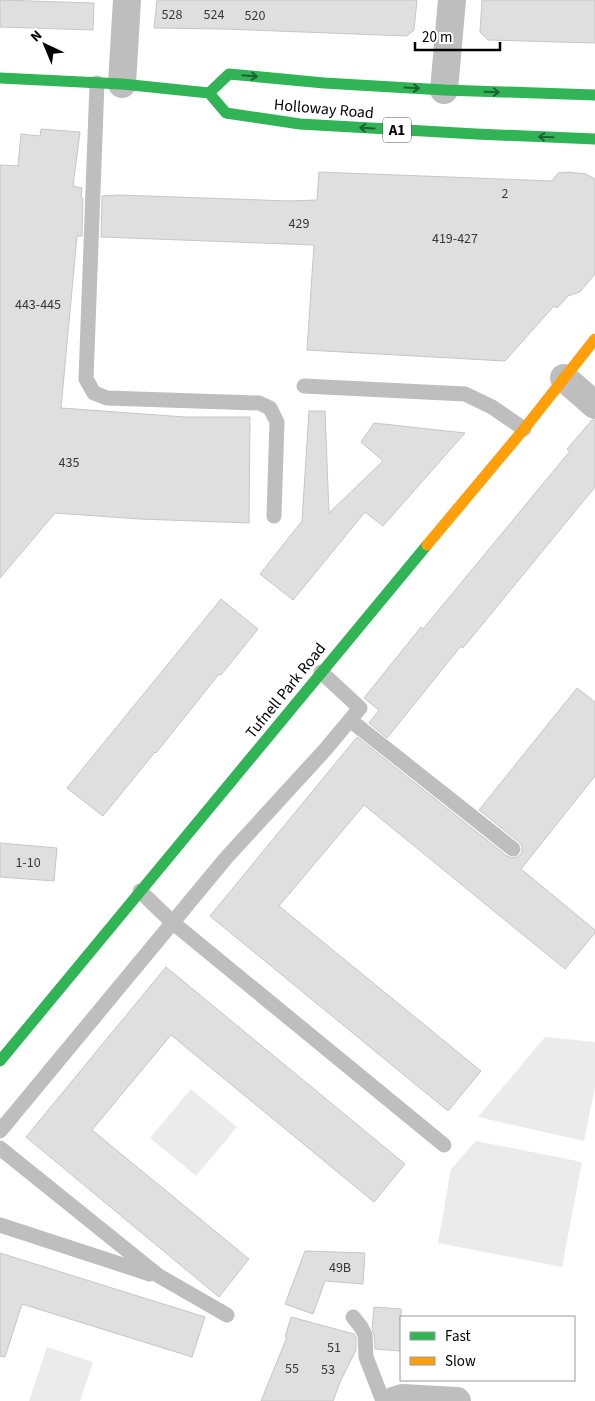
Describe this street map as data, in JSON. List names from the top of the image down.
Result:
{
  "streets": {
    "main road": ["Holloway Road", "A1", "Tufnell Park Road"]
  },
  "house_numbers": [
    "528",
    "524",
    "520",
    "2",
    "429",
    "419-427",
    "443-445",
    "435",
    "1-10",
    "49B",
    "51",
    "55",
    "53"
  ],
  "legend": ["Fast", "Slow"],
  "scale_bar": "20 m",
  "north": "top left"
}
